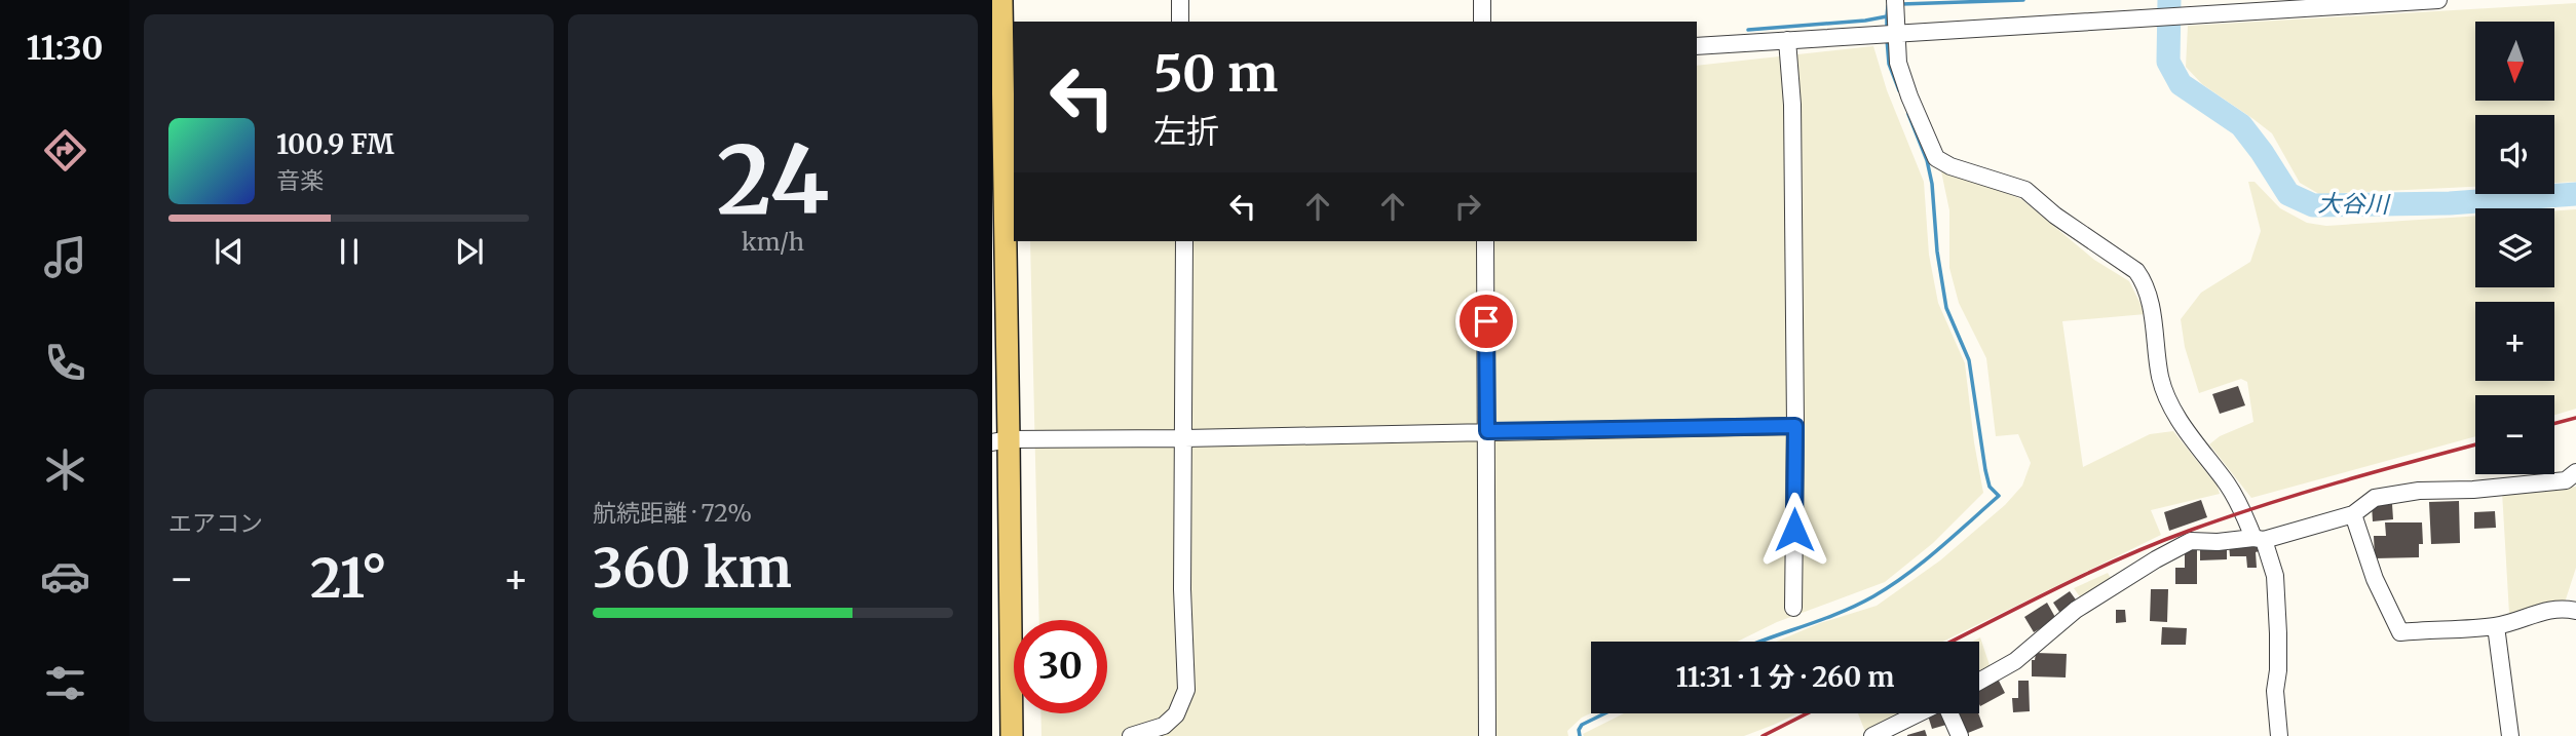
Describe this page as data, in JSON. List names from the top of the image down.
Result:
{
  "water": ["大谷川"],
  "north": "bottom",
  "page": {
    "tabs": "11:30",
    "tile": [
      ["24", "km/h"],
      "エアコン",
      ["航続距離 · 72%", "360 km"]
    ],
    "map_buttons": ["+", "−"],
    "turn": ["50 m", "左折"],
    "song": ["100.9 FM", "音楽"],
    "heat": ["−", "21°", "+"],
    "limit": "30",
    "trip": "11:31 · 1 分 · 260 m"
  }
}
